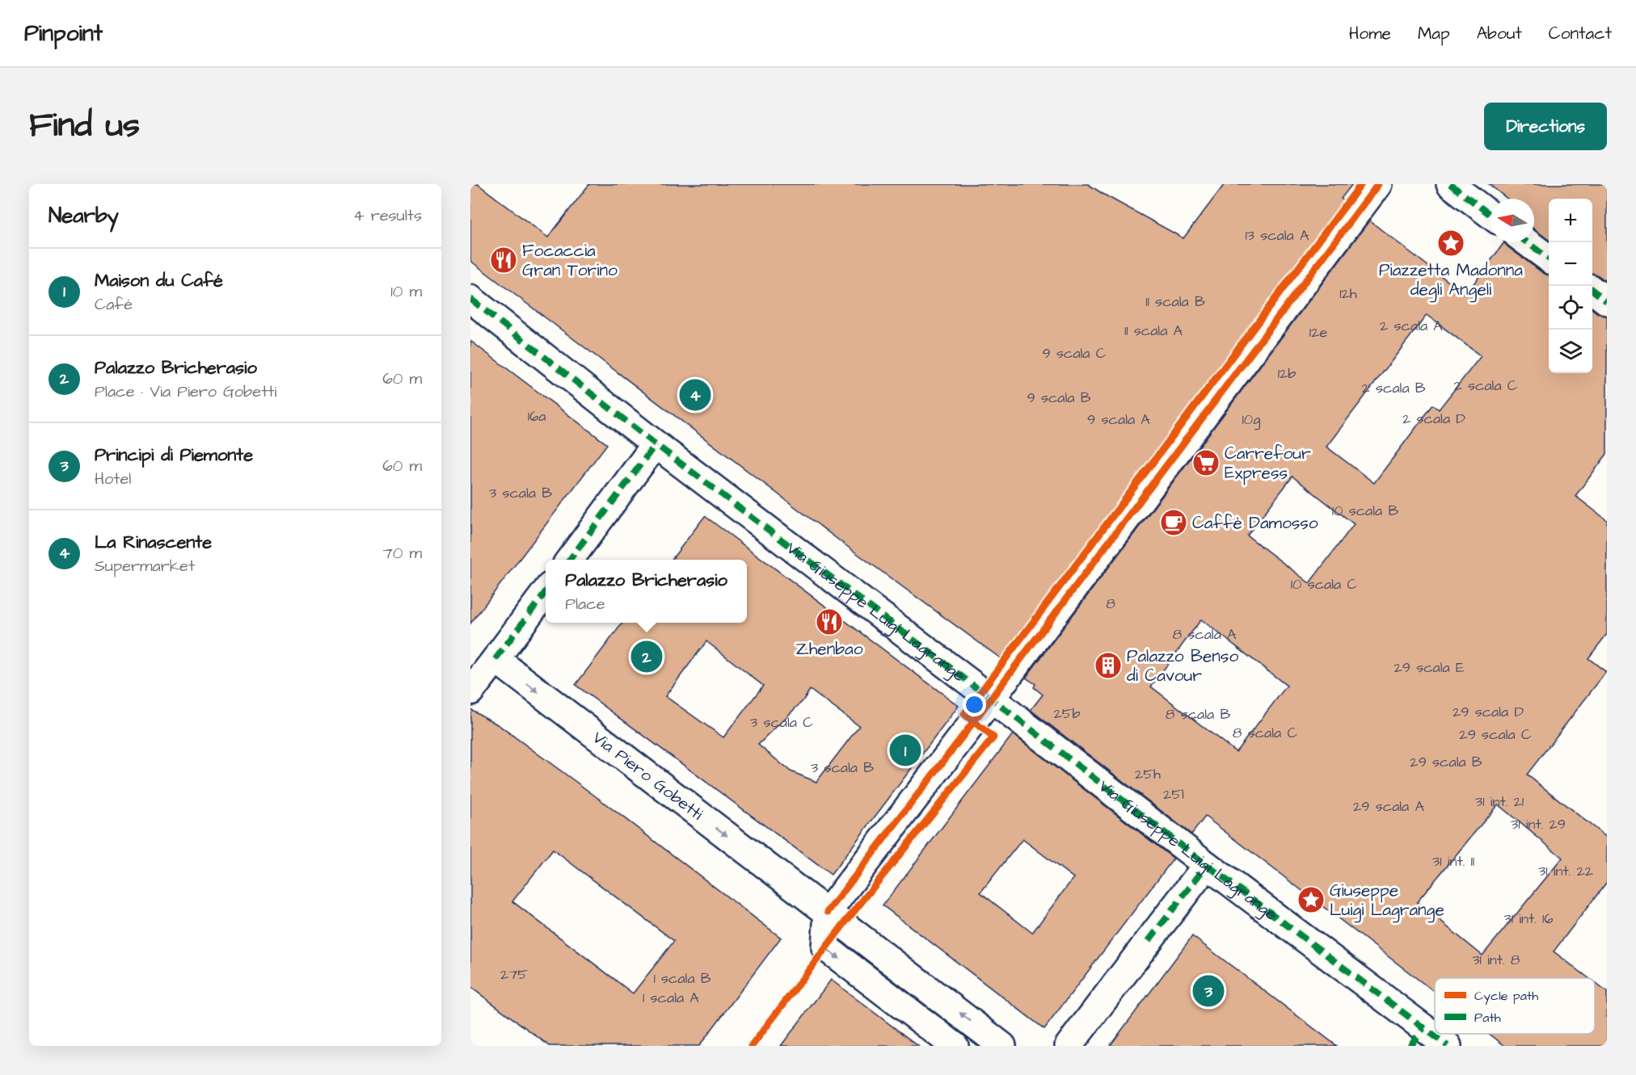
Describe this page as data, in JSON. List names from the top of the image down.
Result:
{
  "streets": {
    "street": ["Via Giuseppe Luigi Lagrange", "Via Piero Gobetti"]
  },
  "places": {
    "place": ["Piazzetta Madonna degli Angeli", "Giuseppe Luigi Lagrange"],
    "restaurant": ["Focaccia Gran Torino", "Zhenbao"],
    "supermarket": ["Carrefour Express"],
    "cafe": ["Caffè Damosso"],
    "building": ["Palazzo Benso di Cavour"]
  },
  "house_numbers": [
    "13 scala A",
    "12h",
    "11 scala B",
    "2 scala A",
    "11 scala A",
    "12e",
    "9 scala C",
    "12b",
    "2 scala C",
    "2 scala B",
    "9 scala B",
    "16a",
    "2 scala D",
    "9 scala A",
    "10g",
    "3 scala B",
    "10 scala B",
    "10 scala C",
    "8",
    "8 scala A",
    "29 scala E",
    "29 scala D",
    "25b",
    "8 scala B",
    "3 scala C",
    "8 scala C",
    "29 scala C",
    "29 scala B",
    "3 scala B",
    "25h",
    "25l",
    "31 int. 21",
    "29 scala A",
    "31 int. 29",
    "31 int. 11",
    "31 int. 22",
    "31 int. 16",
    "31 int. 8",
    "275",
    "1 scala B",
    "1 scala A"
  ],
  "legend": ["Cycle path", "Path"],
  "north": "left",
  "page": {
    "header": "Pinpoint",
    "nav": [
      "Home",
      "Map",
      "About",
      "Contact"
    ],
    "title": "Find us",
    "buttons": "Directions",
    "heading": ["Nearby", "4 results"],
    "map_buttons": ["+", "−"],
    "list": [
      {
        "mark": "1",
        "name": "Maison du Café",
        "note": "Café",
        "value": "10 m"
      },
      {
        "mark": "2",
        "name": "Palazzo Bricherasio",
        "note": "Place · Via Piero Gobetti",
        "value": "60 m"
      },
      {
        "mark": "3",
        "name": "Principi di Piemonte",
        "note": "Hotel",
        "value": "60 m"
      },
      {
        "mark": "4",
        "name": "La Rinascente",
        "note": "Supermarket",
        "value": "70 m"
      }
    ],
    "pins": [
      "4",
      "2",
      "1",
      "3"
    ],
    "popup": ["Palazzo Bricherasio", "Place"]
  }
}
